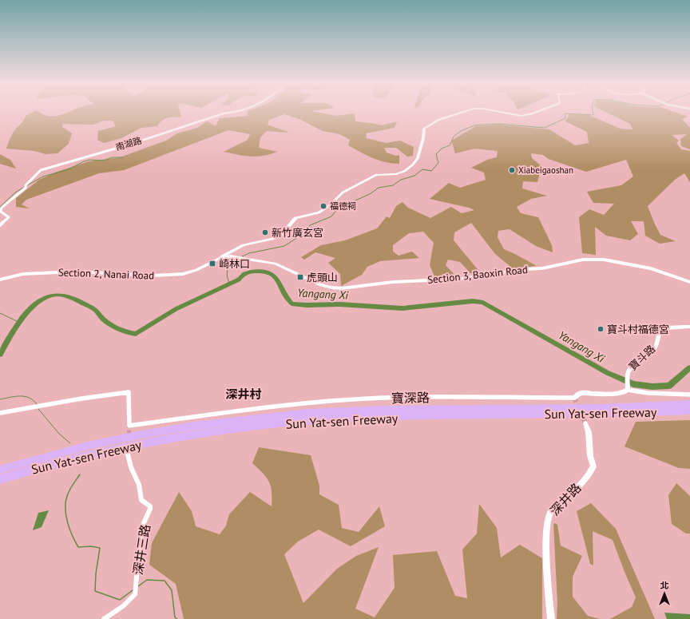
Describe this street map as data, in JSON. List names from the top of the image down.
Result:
{
  "streets": {
    "highway": ["Sun Yat-sen Freeway"],
    "street": [
      "南湖路",
      "Section 2, Nanai Road",
      "Section 3, Baoxin Road",
      "寶斗路",
      "寶深路",
      "深井路",
      "深井三路"
    ]
  },
  "crossings": [
    ["Section 2, Nanai Road", "Section 3, Baoxin Road"],
    ["寶斗路", "寶深路"]
  ],
  "districts": ["深井村"],
  "water": ["Yangang Xi"],
  "places": {
    "other": [
      "Xiabeigaoshan",
      "福德祠",
      "新竹廣玄宮",
      "寶斗村福德宮"
    ],
    "transit": ["崎林口", "虎頭山"]
  },
  "north": "top"
}
